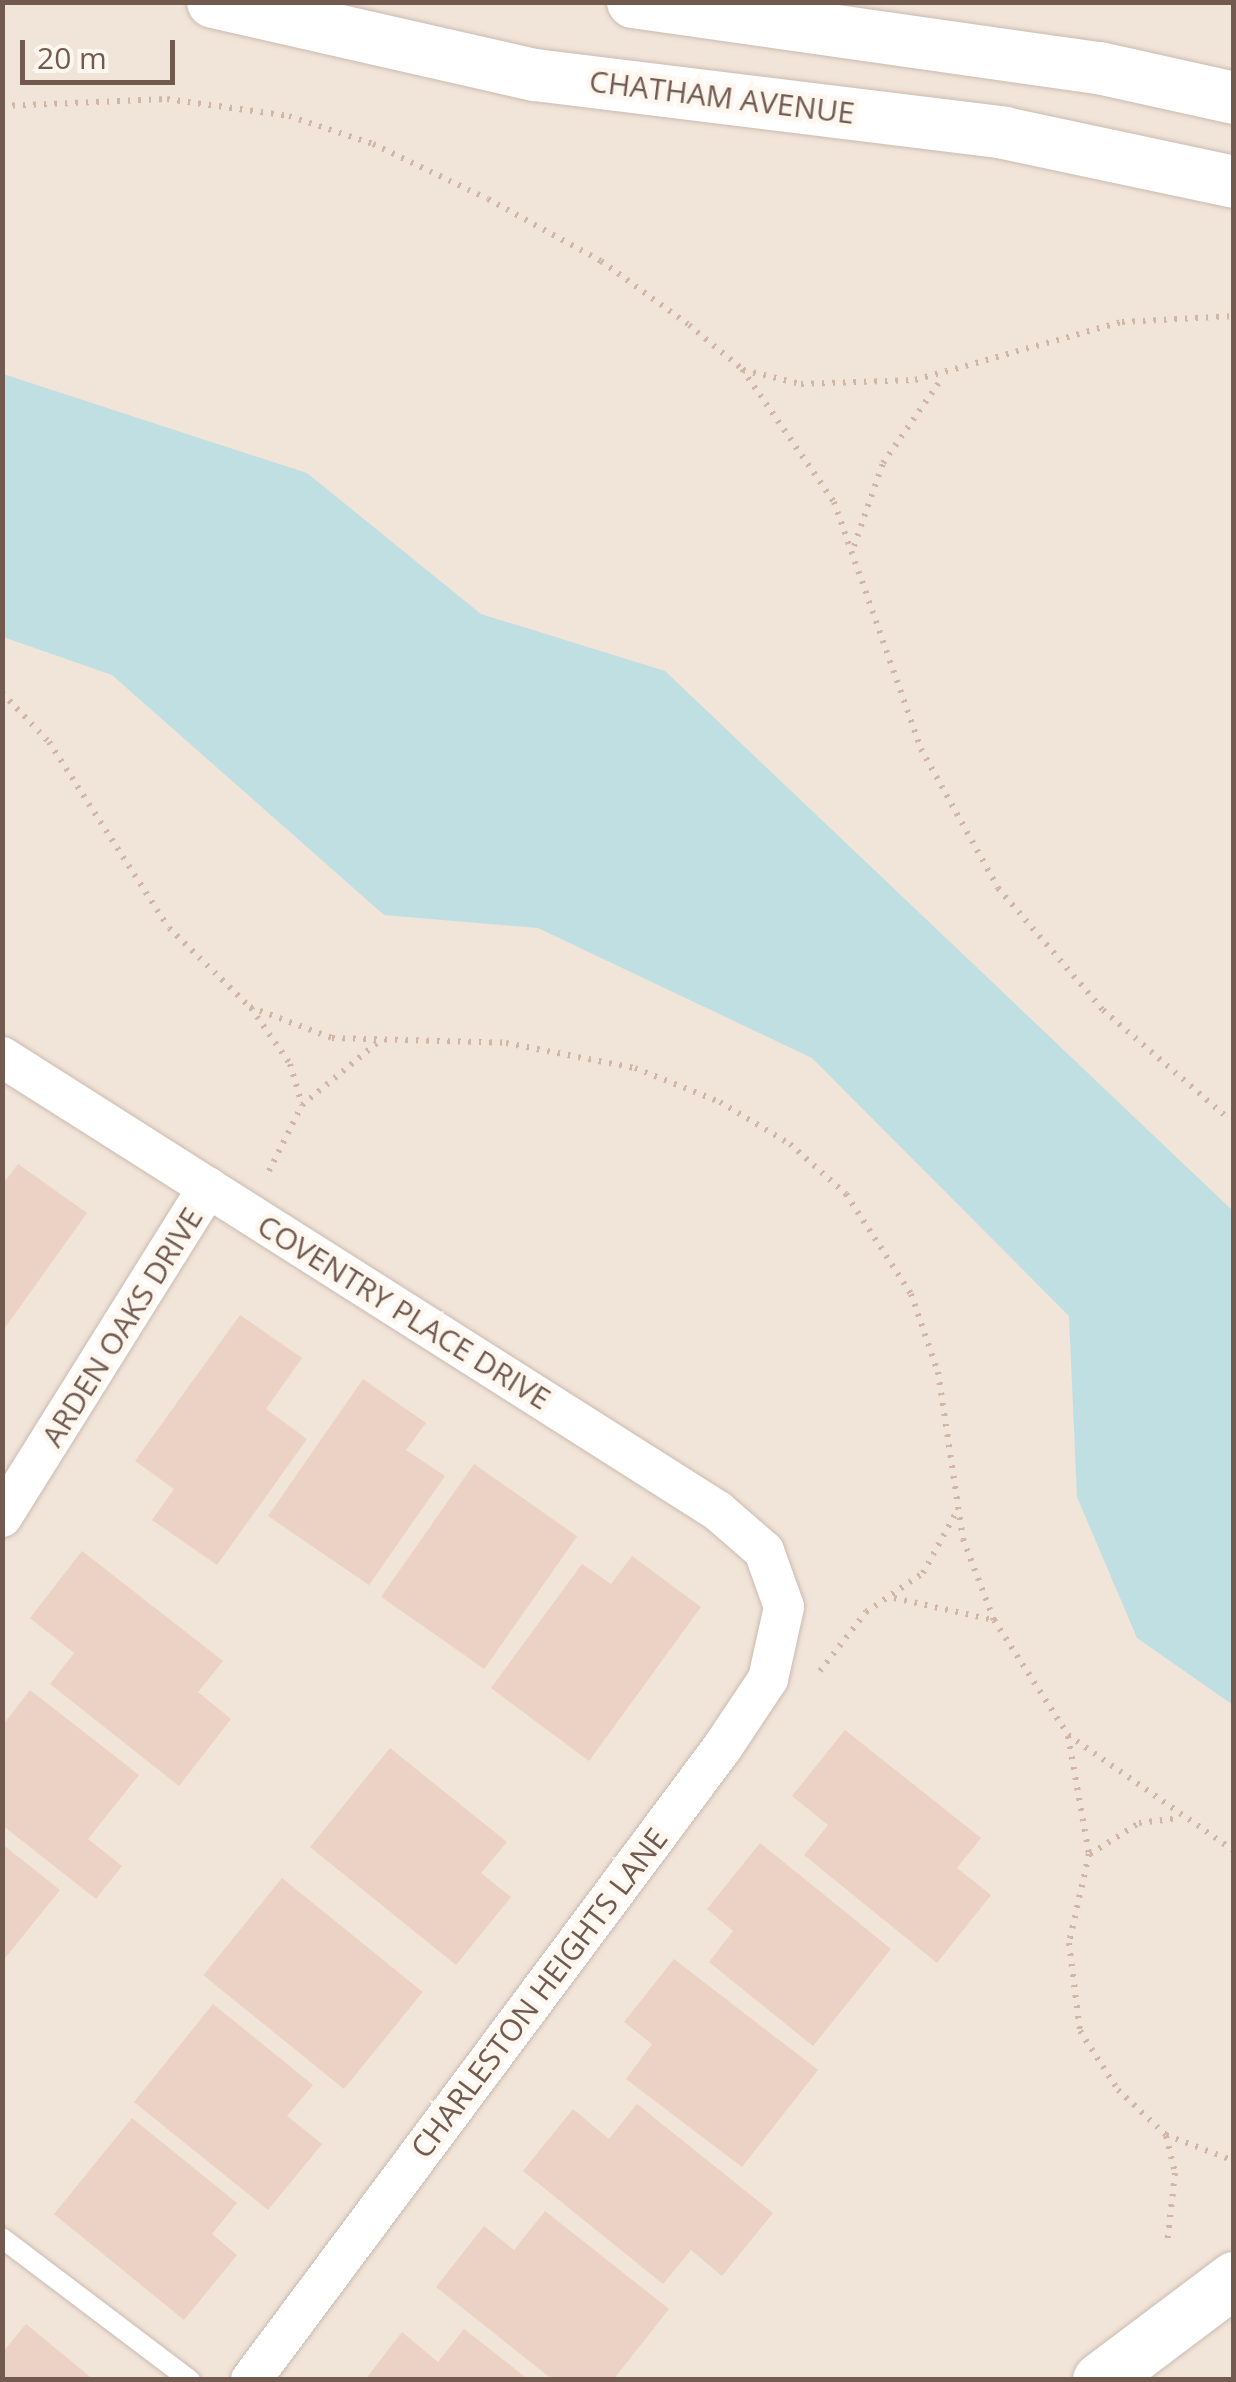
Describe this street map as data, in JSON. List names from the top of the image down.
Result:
{
  "streets": {
    "street": [
      "CHATHAM AVENUE",
      "COVENTRY PLACE DRIVE",
      "ARDEN OAKS DRIVE",
      "CHARLESTON HEIGHTS LANE"
    ]
  },
  "crossings": [
    ["COVENTRY PLACE DRIVE", "ARDEN OAKS DRIVE"],
    ["COVENTRY PLACE DRIVE", "CHARLESTON HEIGHTS LANE"]
  ],
  "scale_bar": "20 m"
}
